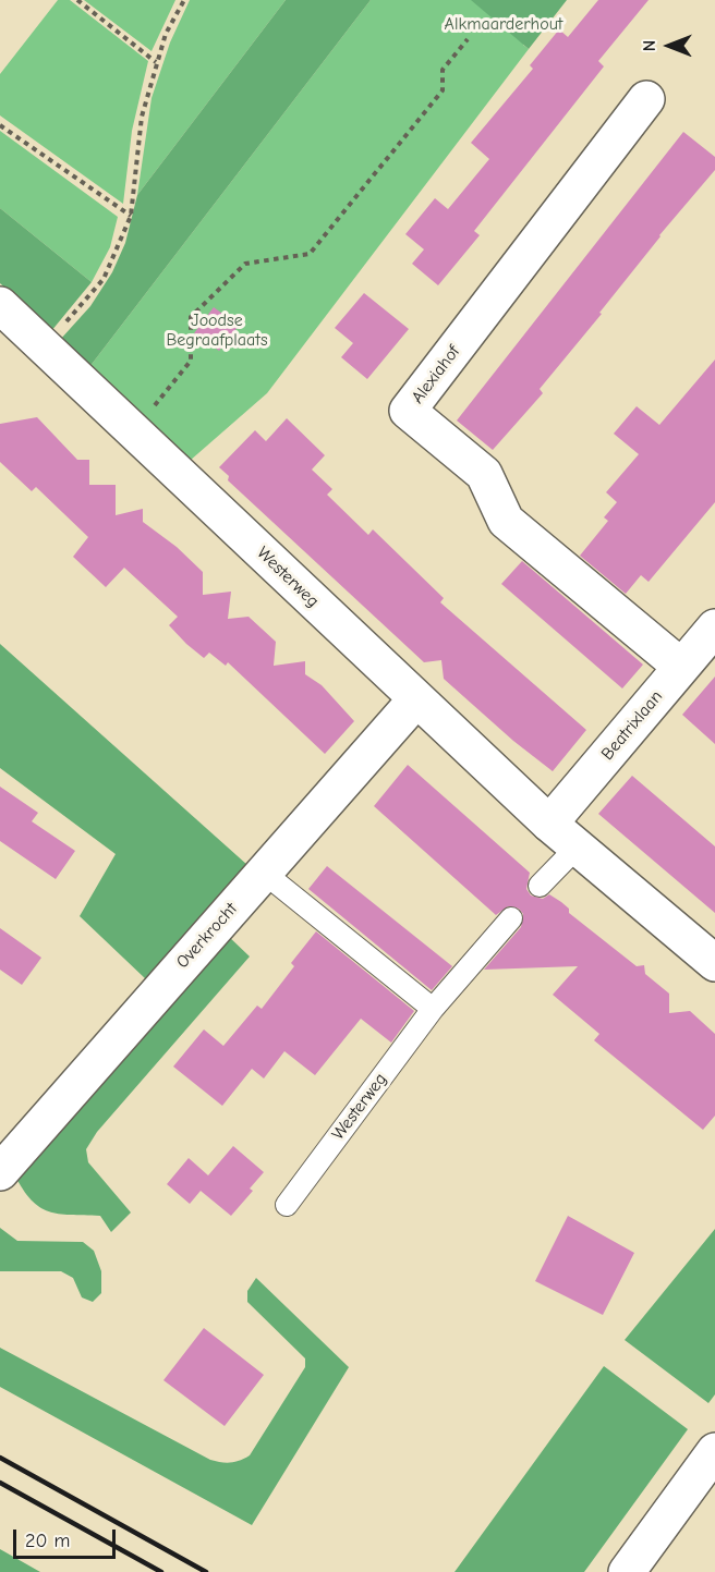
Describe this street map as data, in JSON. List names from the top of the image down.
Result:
{
  "streets": {
    "street": [
      "Alexiahof",
      "Westerweg",
      "Beatrixlaan",
      "Overkrocht"
    ]
  },
  "crossings": [
    ["Alexiahof", "Beatrixlaan"],
    ["Westerweg", "Beatrixlaan"],
    ["Westerweg", "Overkrocht"]
  ],
  "parks": ["Alkmaarderhout", "Joodse Begraafplaats"],
  "scale_bar": "20 m",
  "north": "left"
}
